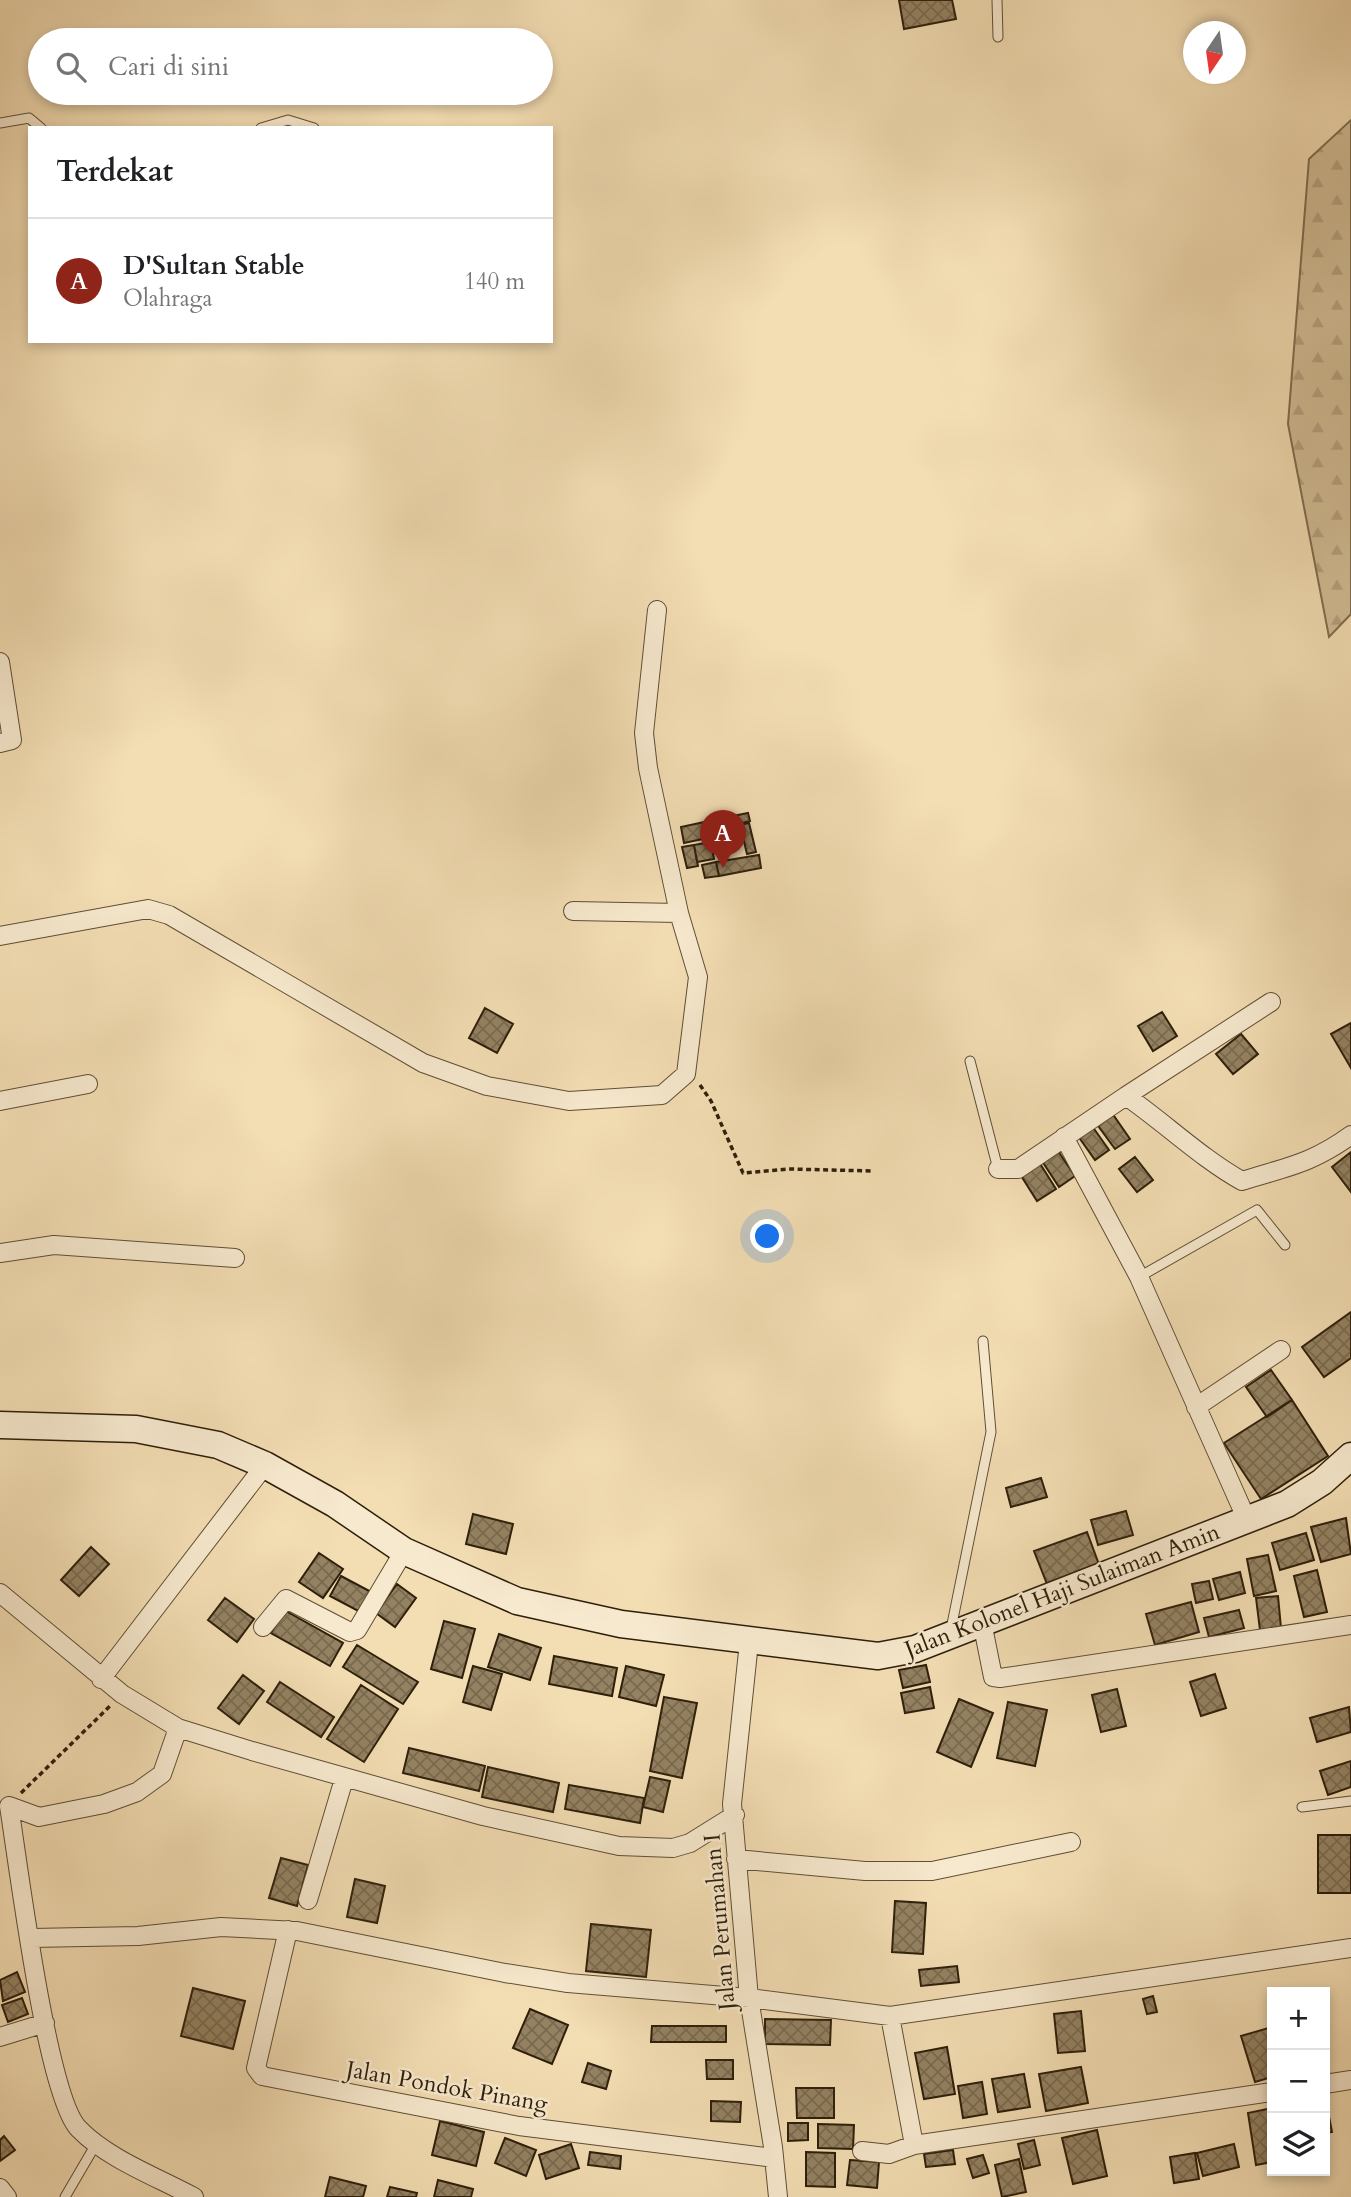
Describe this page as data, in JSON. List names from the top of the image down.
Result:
{
  "streets": {
    "street": ["Jalan Kolonel Haji Sulaiman Amin", "Jalan Perumahan I", "Jalan Pondok Pinang"]
  },
  "crossings": [
    ["Jalan Kolonel Haji Sulaiman Amin", "Jalan Perumahan I"],
    ["Jalan Perumahan I", "Jalan Pondok Pinang"]
  ],
  "north": "bottom",
  "page": {
    "search": "Cari di sini",
    "heading": "Terdekat",
    "list": [
      {
        "mark": "A",
        "name": "D'Sultan Stable",
        "note": "Olahraga",
        "value": "140 m"
      }
    ],
    "pins": "A",
    "map_buttons": ["+", "−"]
  }
}
